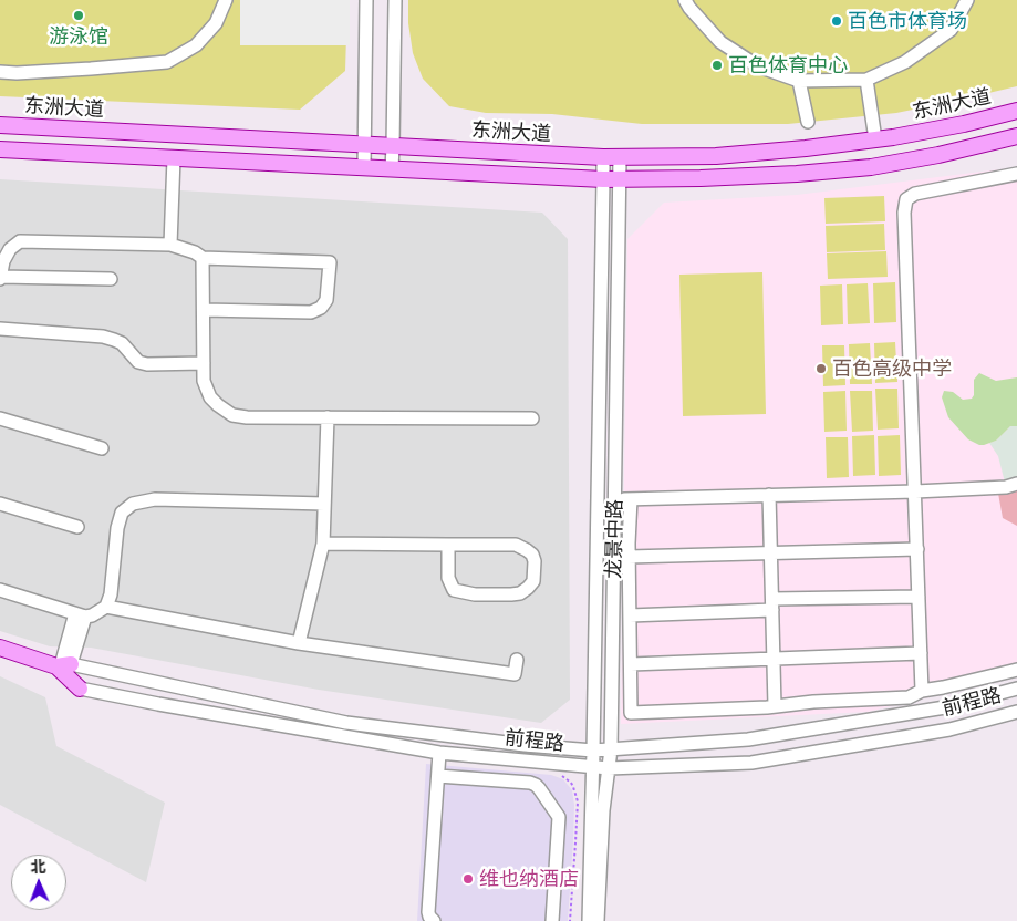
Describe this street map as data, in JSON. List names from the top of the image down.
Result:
{
  "streets": {
    "main road": ["东洲大道", "前程路"],
    "street": ["龙景中路"]
  },
  "crossings": [
    ["东洲大道", "龙景中路"],
    ["龙景中路", "前程路"]
  ],
  "places": [
    "游泳馆",
    "百色市体育场",
    "百色体育中心",
    "百色高级中学",
    "维也纳酒店"
  ],
  "north": "top"
}
